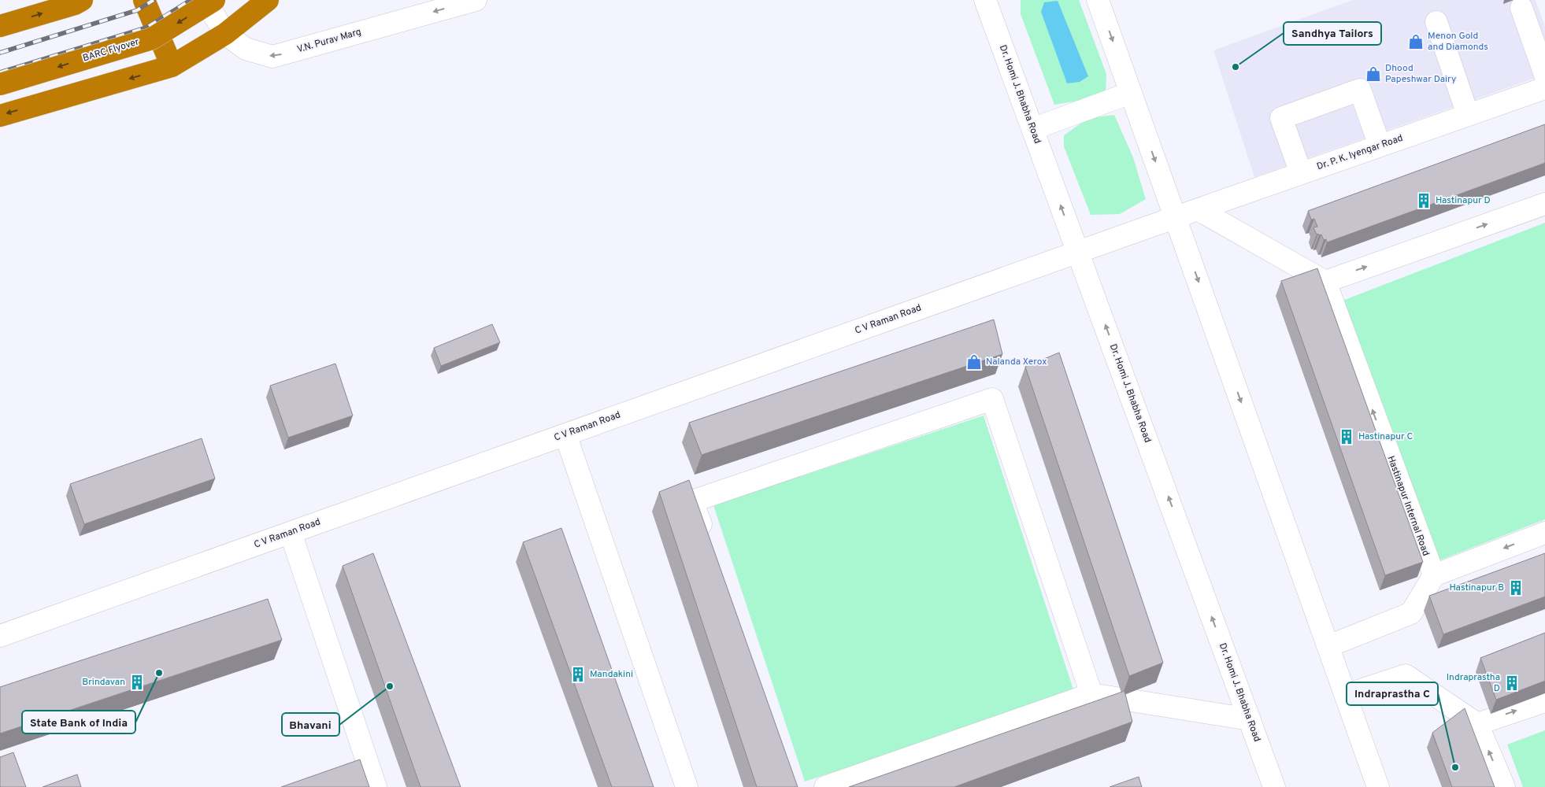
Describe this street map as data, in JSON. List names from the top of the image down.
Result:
{
  "streets": {
    "highway": ["BARC Flyover"],
    "street": [
      "V.N. Purav Marg",
      "Dr. Homi J. Bhabha Road",
      "Dr. P. K. Iyengar Road",
      "C V Raman Road",
      "Hastinapur Internal Road"
    ]
  },
  "crossings": [
    ["Dr. Homi J. Bhabha Road", "C V Raman Road"],
    ["Dr. P. K. Iyengar Road", "C V Raman Road"]
  ],
  "one_way": ["V.N. Purav Marg"],
  "places": {
    "shop": ["Menon Gold and Diamonds", "Dhood Papeshwar Dairy", "Nalanda Xerox"],
    "other": [
      "Sandhya Tailors",
      "State Bank of India",
      "Bhavani",
      "Indraprastha C"
    ],
    "building": [
      "Hastinapur D",
      "Hastinapur C",
      "Hastinapur B",
      "Mandakini",
      "Brindavan",
      "Indraprastha D"
    ]
  }
}
